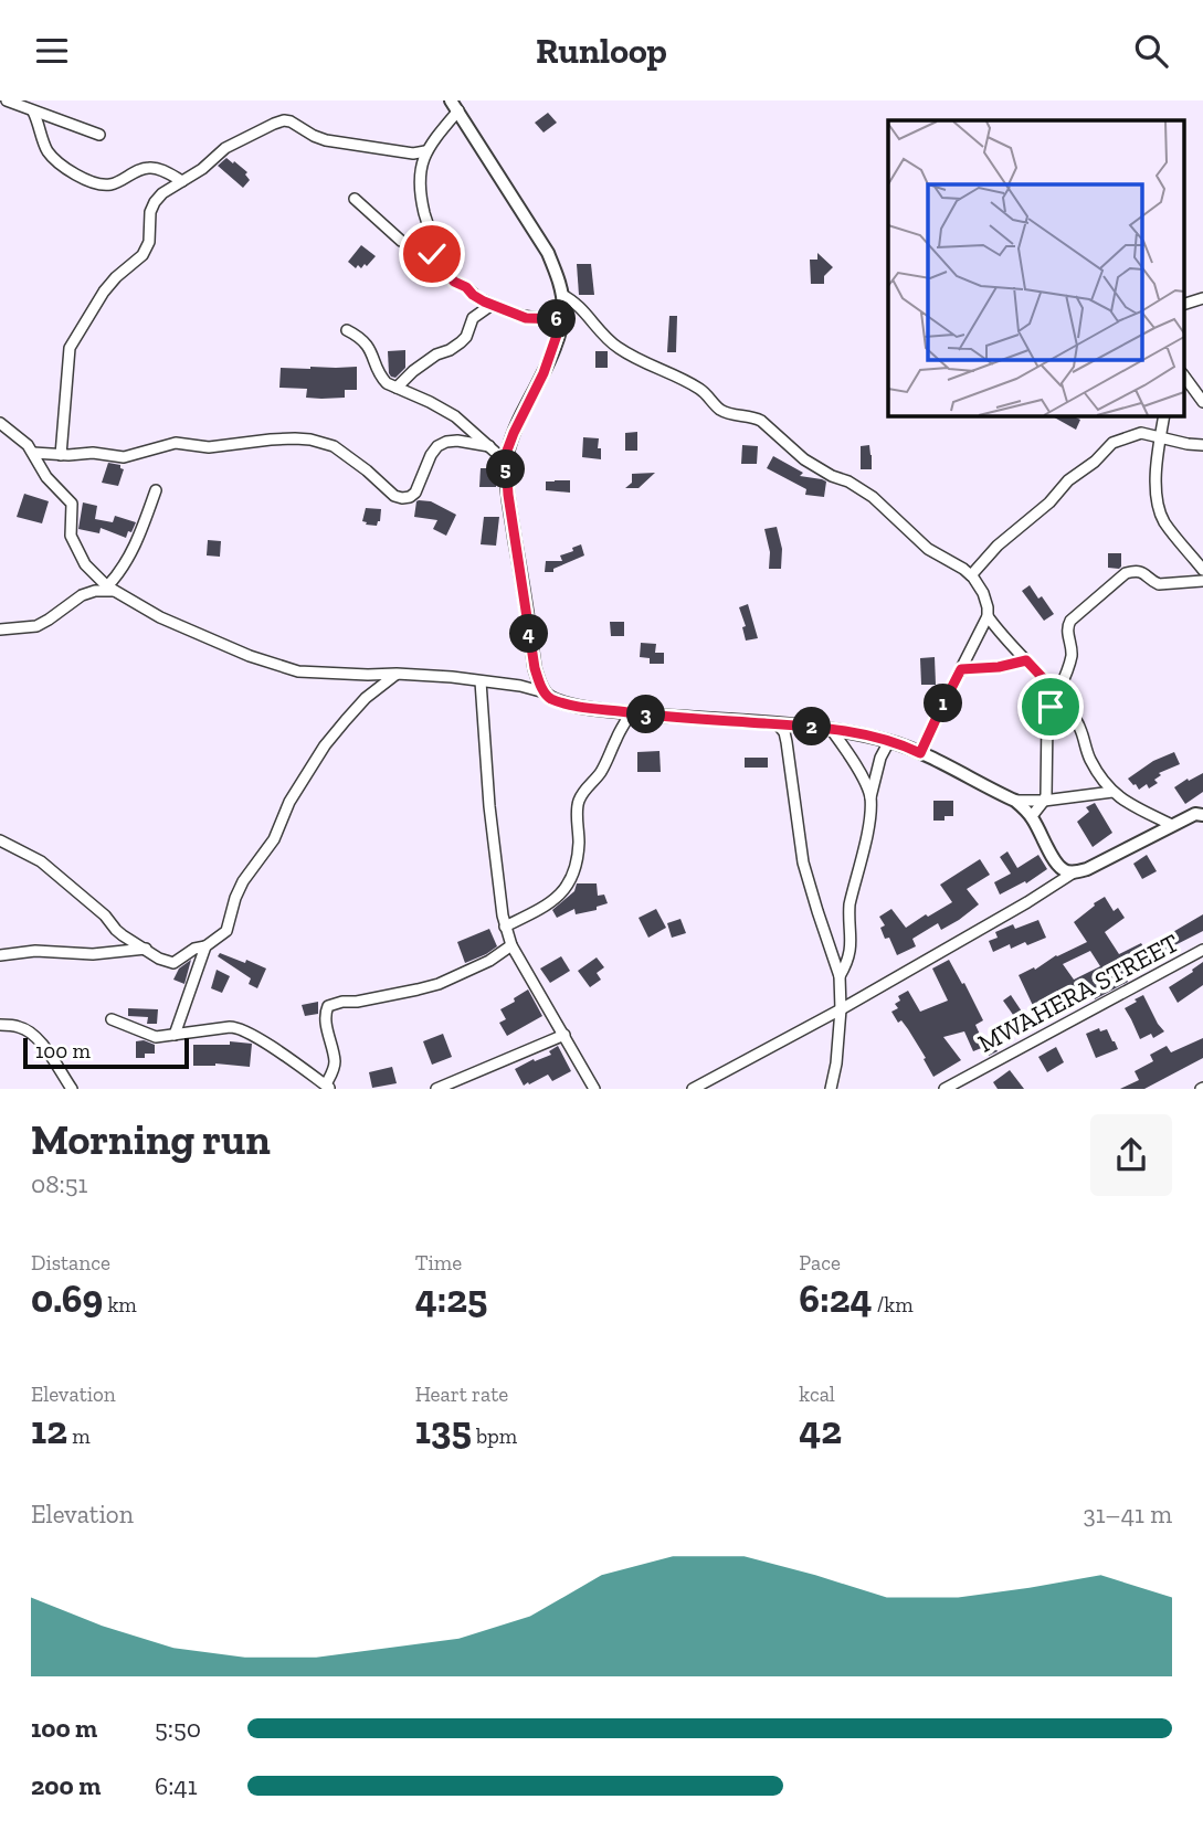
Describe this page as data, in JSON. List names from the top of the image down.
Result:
{
  "streets": {
    "street": ["MWAHERA STREET"]
  },
  "scale_bar": "100 m",
  "page": {
    "header": "Runloop",
    "pins": [
      "6",
      "5",
      "4",
      "1",
      "3",
      "2"
    ],
    "scale": "100 m",
    "heading": ["Morning run", "08:51"],
    "stats": [
      ["Distance", "0.69 km"],
      ["Time", "4:25"],
      ["Pace", "6:24 /km"],
      ["Elevation", "12 m"],
      ["Heart rate", "135 bpm"],
      ["kcal", "42"]
    ],
    "chart": ["Elevation", "31–41 m"],
    "list": [
      {
        "name": "100 m",
        "note": "5:50"
      },
      {
        "name": "200 m",
        "note": "6:41"
      }
    ]
  }
}
